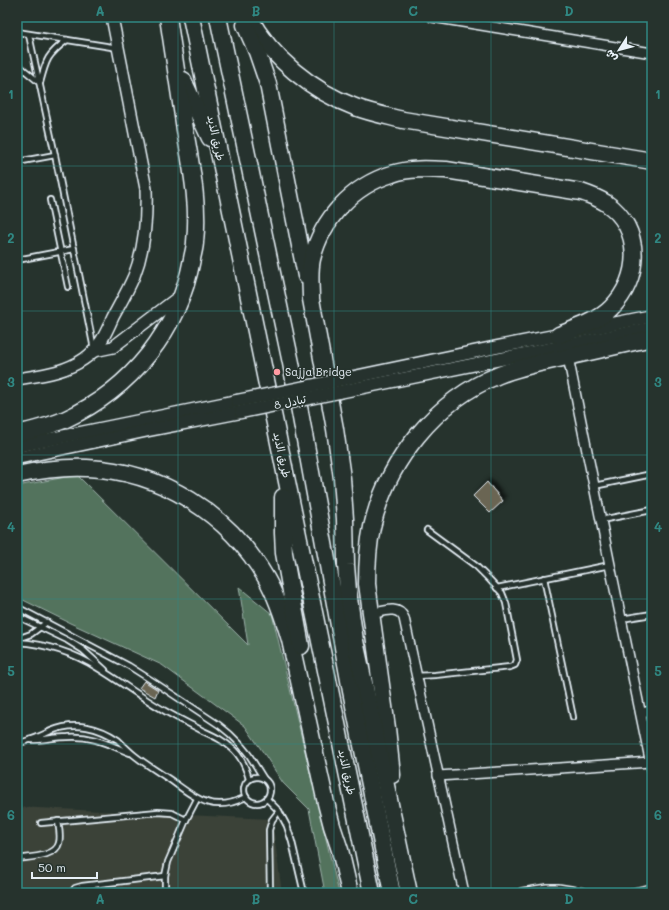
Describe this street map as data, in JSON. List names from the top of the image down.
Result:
{
  "streets": {
    "highway": ["طريق الذيد"],
    "main road": ["تبادل 8"]
  },
  "places": ["Sajja Bridge"],
  "scale_bar": "50 m",
  "north": "bottom left",
  "grid": {
    "columns": [
      "A",
      "B",
      "C",
      "D"
    ],
    "rows": [
      "1",
      "2",
      "3",
      "4",
      "5",
      "6"
    ]
  }
}
